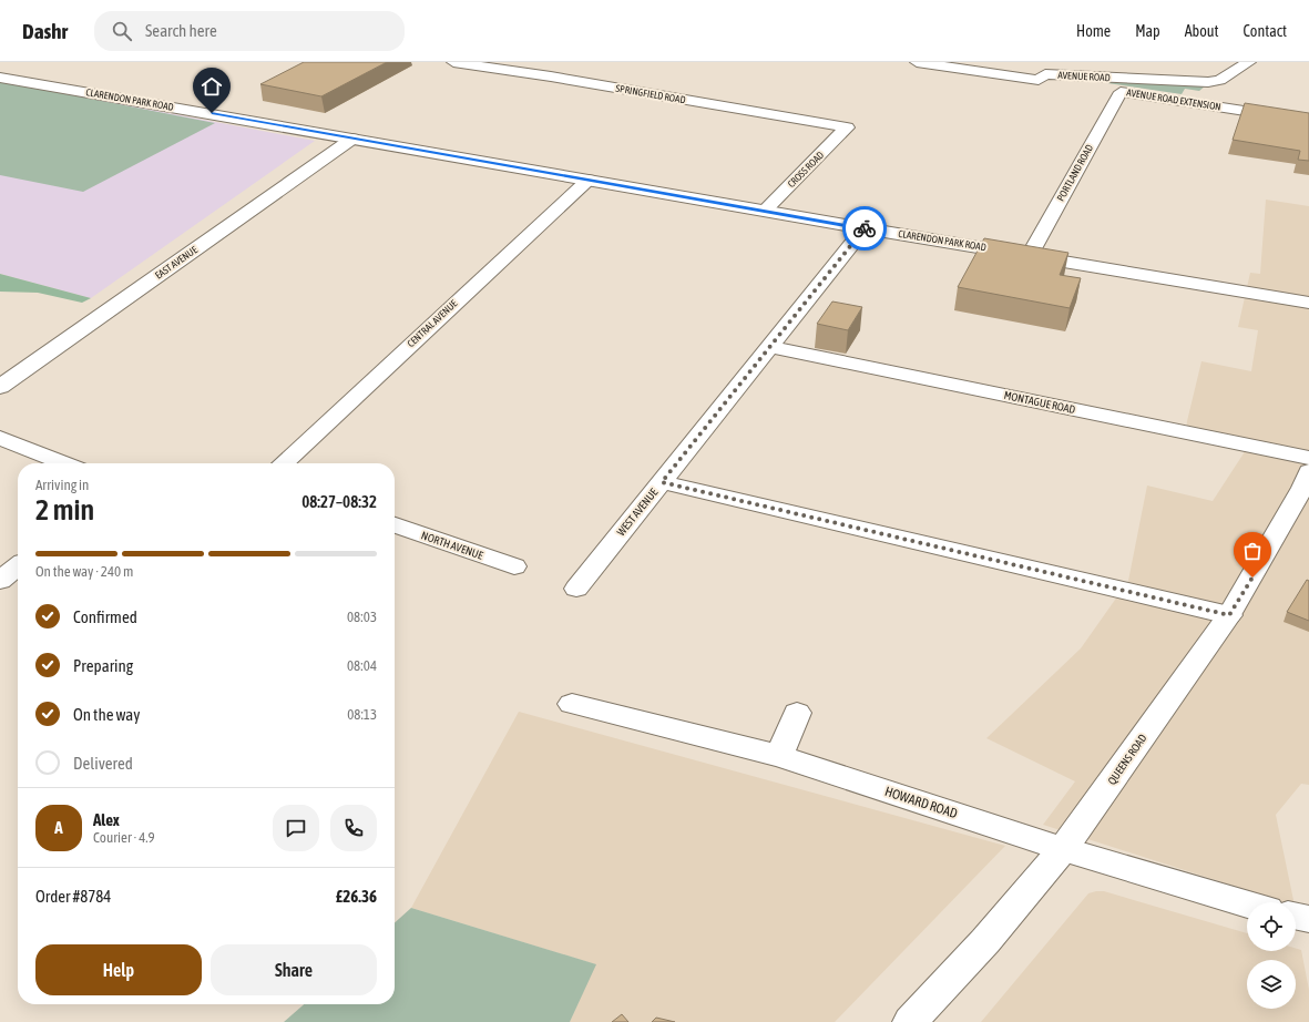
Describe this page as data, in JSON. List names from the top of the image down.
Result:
{
  "streets": {
    "street": [
      "AVENUE ROAD",
      "SPRINGFIELD ROAD",
      "CLARENDON PARK ROAD",
      "AVENUE ROAD EXTENSION",
      "CROSS ROAD",
      "PORTLAND ROAD",
      "EAST AVENUE",
      "CENTRAL AVENUE",
      "MONTAGUE ROAD",
      "WEST AVENUE",
      "NORTH AVENUE",
      "QUEENS ROAD",
      "HOWARD ROAD"
    ]
  },
  "crossings": [
    ["AVENUE ROAD", "AVENUE ROAD EXTENSION"],
    ["SPRINGFIELD ROAD", "CROSS ROAD"],
    ["CLARENDON PARK ROAD", "CROSS ROAD"],
    ["CLARENDON PARK ROAD", "PORTLAND ROAD"],
    ["CLARENDON PARK ROAD", "EAST AVENUE"],
    ["CLARENDON PARK ROAD", "CENTRAL AVENUE"],
    ["CLARENDON PARK ROAD", "WEST AVENUE"],
    ["AVENUE ROAD EXTENSION", "PORTLAND ROAD"],
    ["MONTAGUE ROAD", "WEST AVENUE"],
    ["QUEENS ROAD", "HOWARD ROAD"]
  ],
  "page": {
    "header": "Dashr",
    "search": "Search here",
    "nav": [
      "Home",
      "Map",
      "About",
      "Contact"
    ],
    "heading": ["2 min", "Arriving in", "08:27–08:32"],
    "panel": [
      "Alex",
      "Courier · 4.9",
      "Order #8784",
      "£26.36"
    ],
    "bar": "On the way · 240 m",
    "list": [
      ["Confirmed", "08:03"],
      ["Preparing", "08:04"],
      ["On the way", "08:13"],
      "Delivered"
    ],
    "round": "A",
    "buttons": ["Help", "Share"]
  }
}
